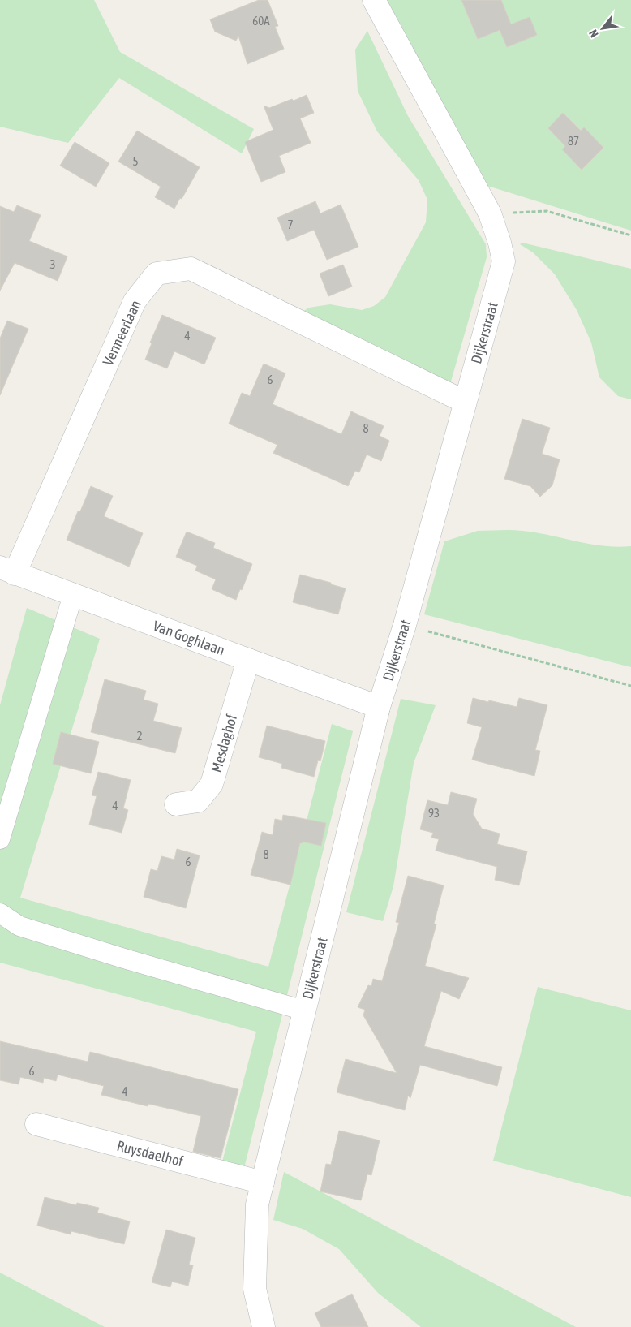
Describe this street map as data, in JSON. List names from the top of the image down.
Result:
{
  "streets": {
    "street": [
      "Vermeerlaan",
      "Dijkerstraat",
      "Van Goghlaan",
      "Mesdaghof",
      "Ruysdaelhof"
    ]
  },
  "crossings": [
    ["Vermeerlaan", "Dijkerstraat"],
    ["Vermeerlaan", "Van Goghlaan"],
    ["Dijkerstraat", "Van Goghlaan"],
    ["Dijkerstraat", "Ruysdaelhof"],
    ["Van Goghlaan", "Mesdaghof"]
  ],
  "house_numbers": [
    "60A",
    "87",
    "5",
    "7",
    "3",
    "4",
    "6",
    "8",
    "2",
    "4",
    "93",
    "8",
    "6",
    "6",
    "4"
  ],
  "north": "bottom left"
}
